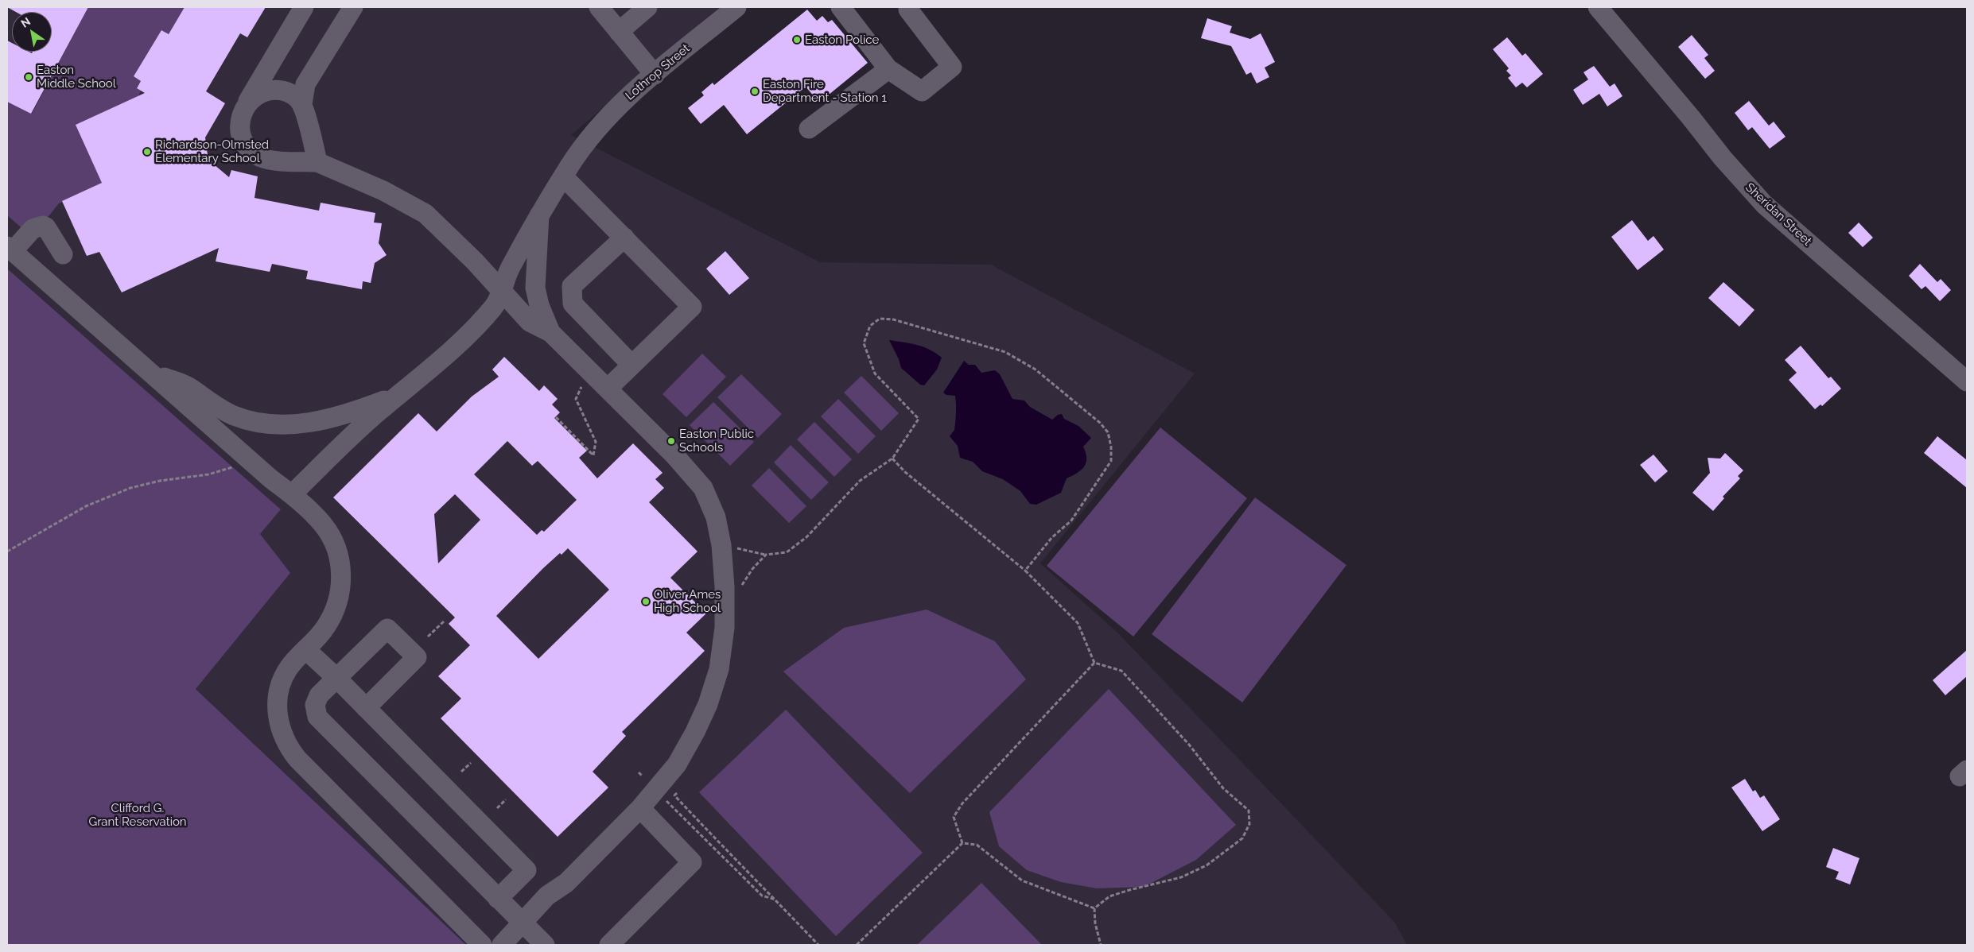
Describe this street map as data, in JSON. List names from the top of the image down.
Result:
{
  "streets": {
    "street": ["Lothrop Street", "Sheridan Street"]
  },
  "parks": ["Clifford G. Grant Reservation"],
  "places": [
    "Easton Police",
    "Easton Middle School",
    "Easton Fire Department - Station 1",
    "Richardson-Olmsted Elementary School",
    "Easton Public Schools",
    "Oliver Ames High School"
  ],
  "north": "top left"
}
